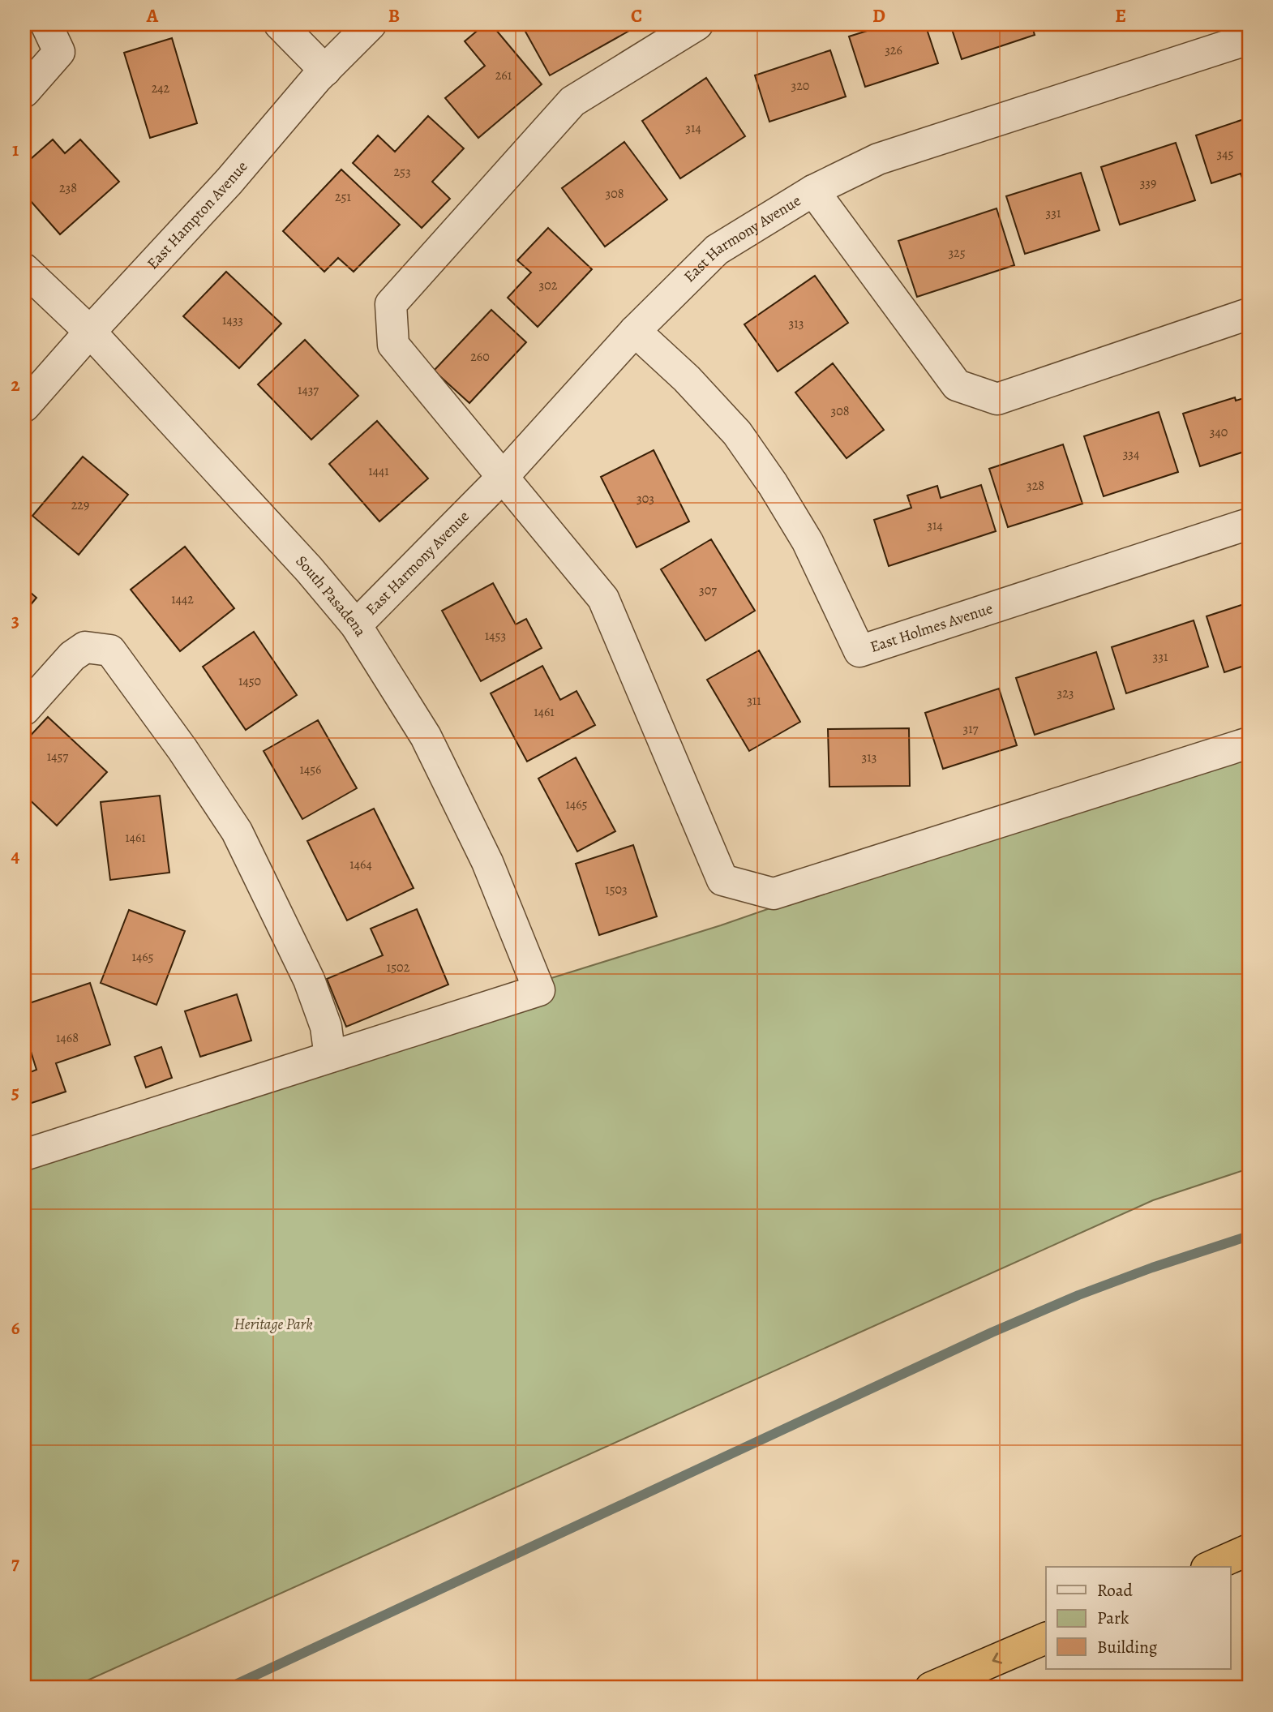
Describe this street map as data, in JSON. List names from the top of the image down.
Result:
{
  "streets": {
    "street": [
      "East Hampton Avenue",
      "East Harmony Avenue",
      "South Pasadena",
      "East Holmes Avenue"
    ]
  },
  "crossings": [
    ["East Hampton Avenue", "South Pasadena"],
    ["East Harmony Avenue", "South Pasadena"],
    ["East Harmony Avenue", "East Holmes Avenue"]
  ],
  "parks": ["Heritage Park"],
  "house_numbers": [
    "326",
    "261",
    "320",
    "242",
    "314",
    "345",
    "253",
    "339",
    "238",
    "308",
    "251",
    "331",
    "325",
    "302",
    "1433",
    "313",
    "260",
    "1437",
    "308",
    "340",
    "334",
    "1441",
    "328",
    "303",
    "229",
    "314",
    "307",
    "1442",
    "1453",
    "331",
    "1450",
    "323",
    "311",
    "1461",
    "317",
    "1457",
    "313",
    "1456",
    "1465",
    "1461",
    "1464",
    "1503",
    "1465",
    "1502",
    "1468"
  ],
  "legend": ["Road", "Park", "Building"],
  "grid": {
    "columns": [
      "A",
      "B",
      "C",
      "D",
      "E"
    ],
    "rows": [
      "1",
      "2",
      "3",
      "4",
      "5",
      "6",
      "7"
    ]
  }
}
